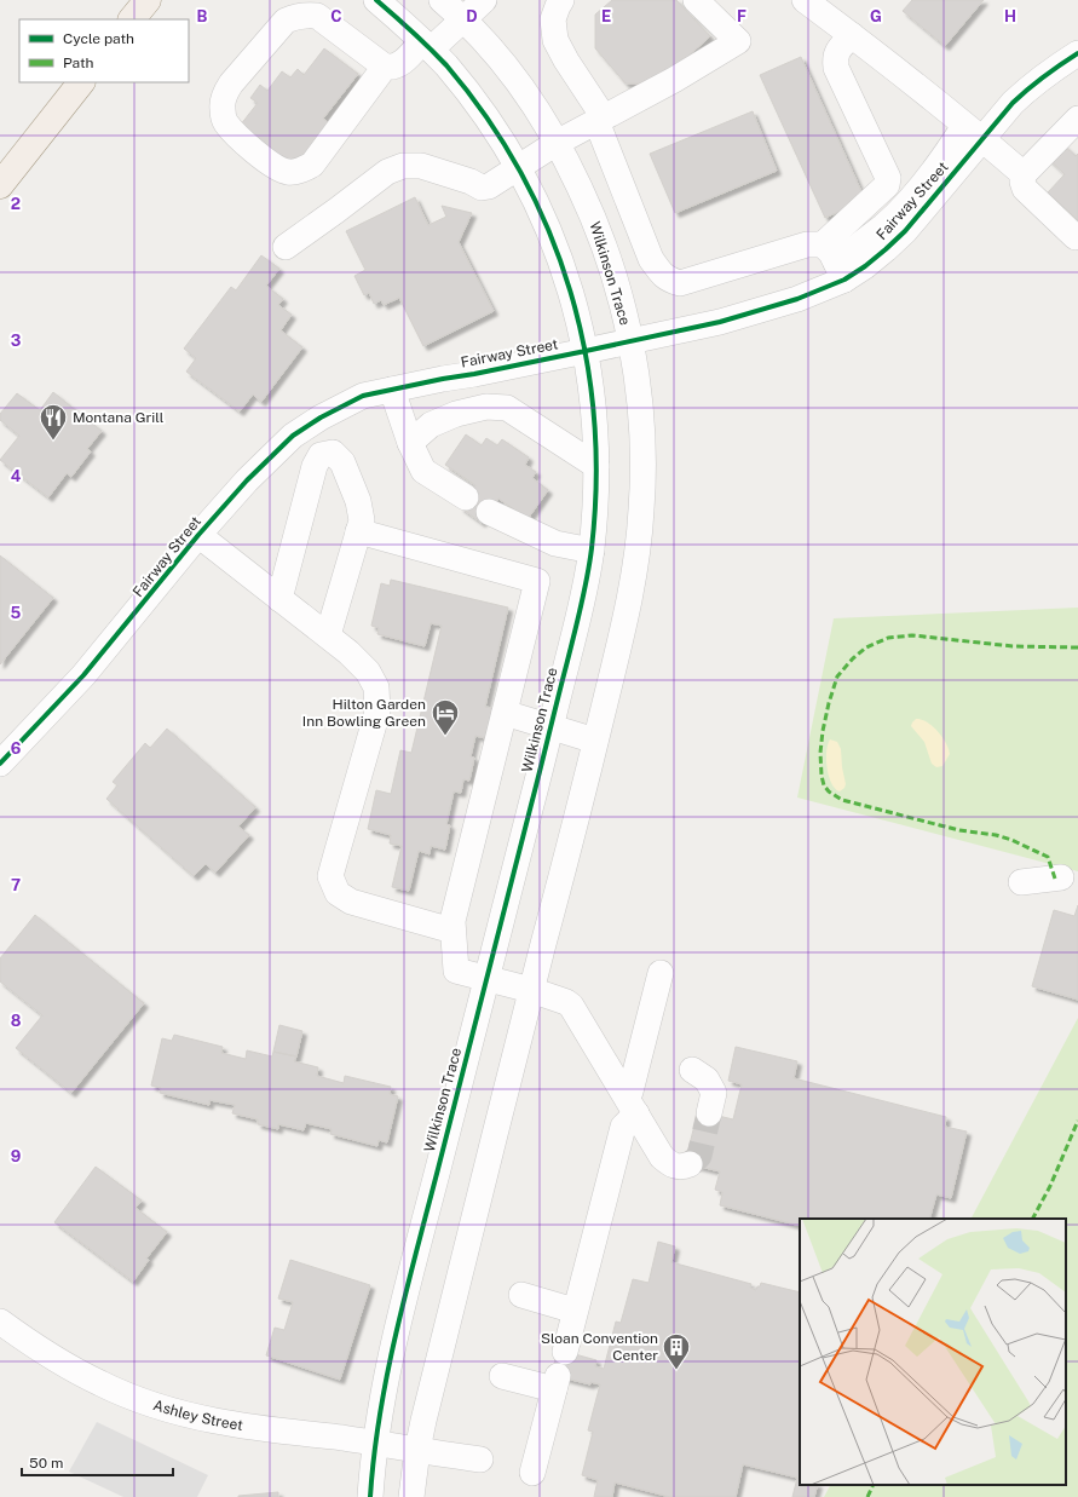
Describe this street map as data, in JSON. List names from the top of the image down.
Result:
{
  "streets": {
    "street": ["Fairway Street", "Wilkinson Trace", "Ashley Street"]
  },
  "crossings": [
    ["Fairway Street", "Wilkinson Trace"],
    ["Wilkinson Trace", "Ashley Street"]
  ],
  "places": {
    "restaurant": ["Montana Grill"],
    "hotel": ["Hilton Garden Inn Bowling Green"],
    "building": ["Sloan Convention Center"]
  },
  "legend": ["Cycle path", "Path"],
  "scale_bar": "50 m",
  "grid": {
    "columns": [
      "B",
      "C",
      "D",
      "E",
      "F",
      "G",
      "H"
    ],
    "rows": [
      "2",
      "3",
      "4",
      "5",
      "6",
      "7",
      "8",
      "9"
    ]
  }
}
